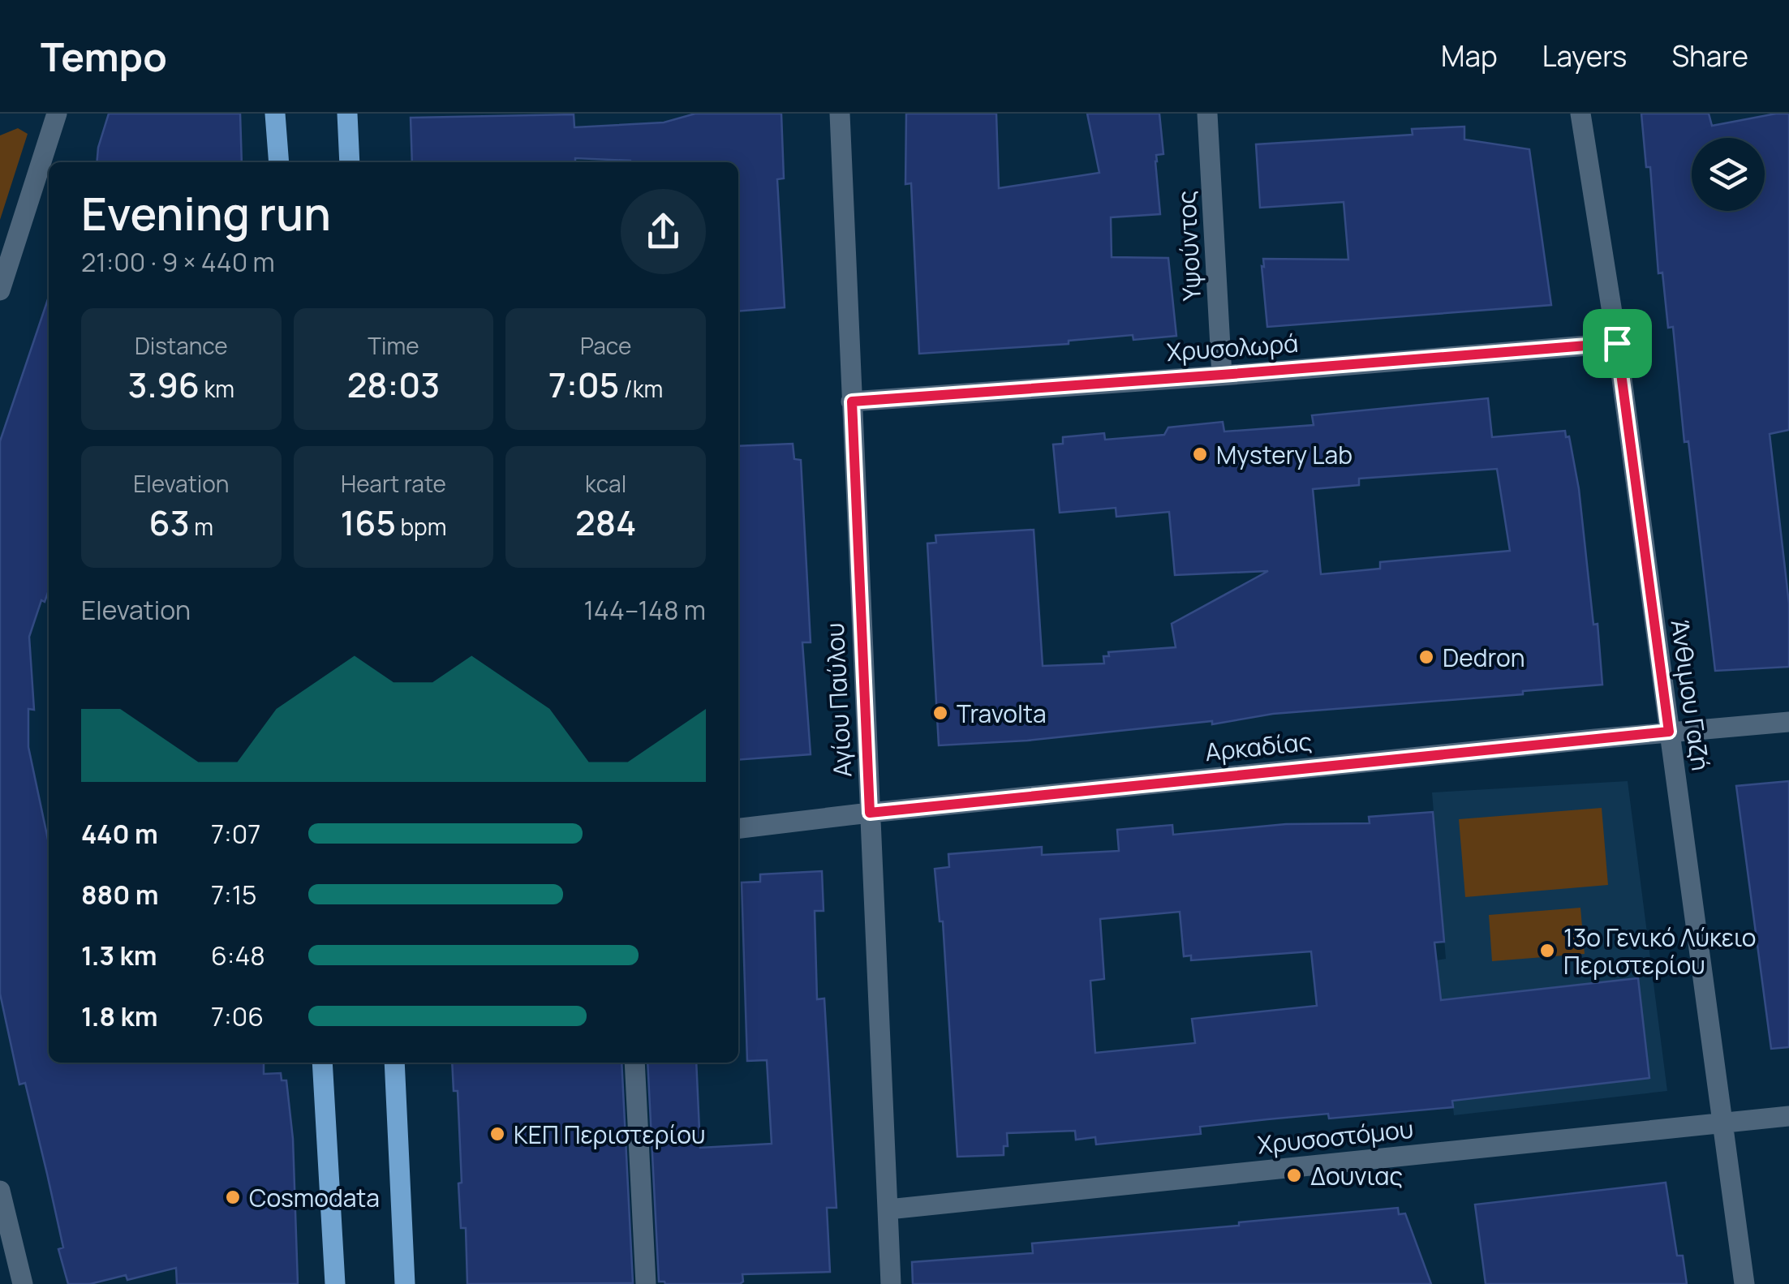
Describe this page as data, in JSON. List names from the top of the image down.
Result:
{
  "streets": {
    "street": [
      "Υψούντος",
      "Χρυσολωρά",
      "Άνθιμου Γαζή",
      "Αγίου Παύλου",
      "Αρκαδίας",
      "Χρυσοστόμου"
    ]
  },
  "crossings": [
    ["Υψούντος", "Χρυσολωρά"],
    ["Χρυσολωρά", "Άνθιμου Γαζή"],
    ["Χρυσολωρά", "Αγίου Παύλου"],
    ["Άνθιμου Γαζή", "Αρκαδίας"],
    ["Άνθιμου Γαζή", "Χρυσοστόμου"],
    ["Αγίου Παύλου", "Αρκαδίας"],
    ["Αγίου Παύλου", "Χρυσοστόμου"]
  ],
  "places": [
    "Mystery Lab",
    "Dedron",
    "Travolta",
    "13ο Γενικό Λύκειο Περιστερίου",
    "ΚΕΠ Περιστερίου",
    "Δουνιας",
    "Cosmodata"
  ],
  "page": {
    "header": "Tempo",
    "nav": ["Map", "Layers", "Share"],
    "heading": ["Evening run", "21:00 · 9 × 440 m"],
    "stats": [
      ["Distance", "3.96 km"],
      ["Time", "28:03"],
      ["Pace", "7:05 /km"],
      ["Elevation", "63 m"],
      ["Heart rate", "165 bpm"],
      ["kcal", "284"]
    ],
    "chart": ["Elevation", "144–148 m"],
    "list": [
      {
        "name": "440 m",
        "note": "7:07"
      },
      {
        "name": "880 m",
        "note": "7:15"
      },
      {
        "name": "1.3 km",
        "note": "6:48"
      },
      {
        "name": "1.8 km",
        "note": "7:06"
      }
    ]
  }
}
